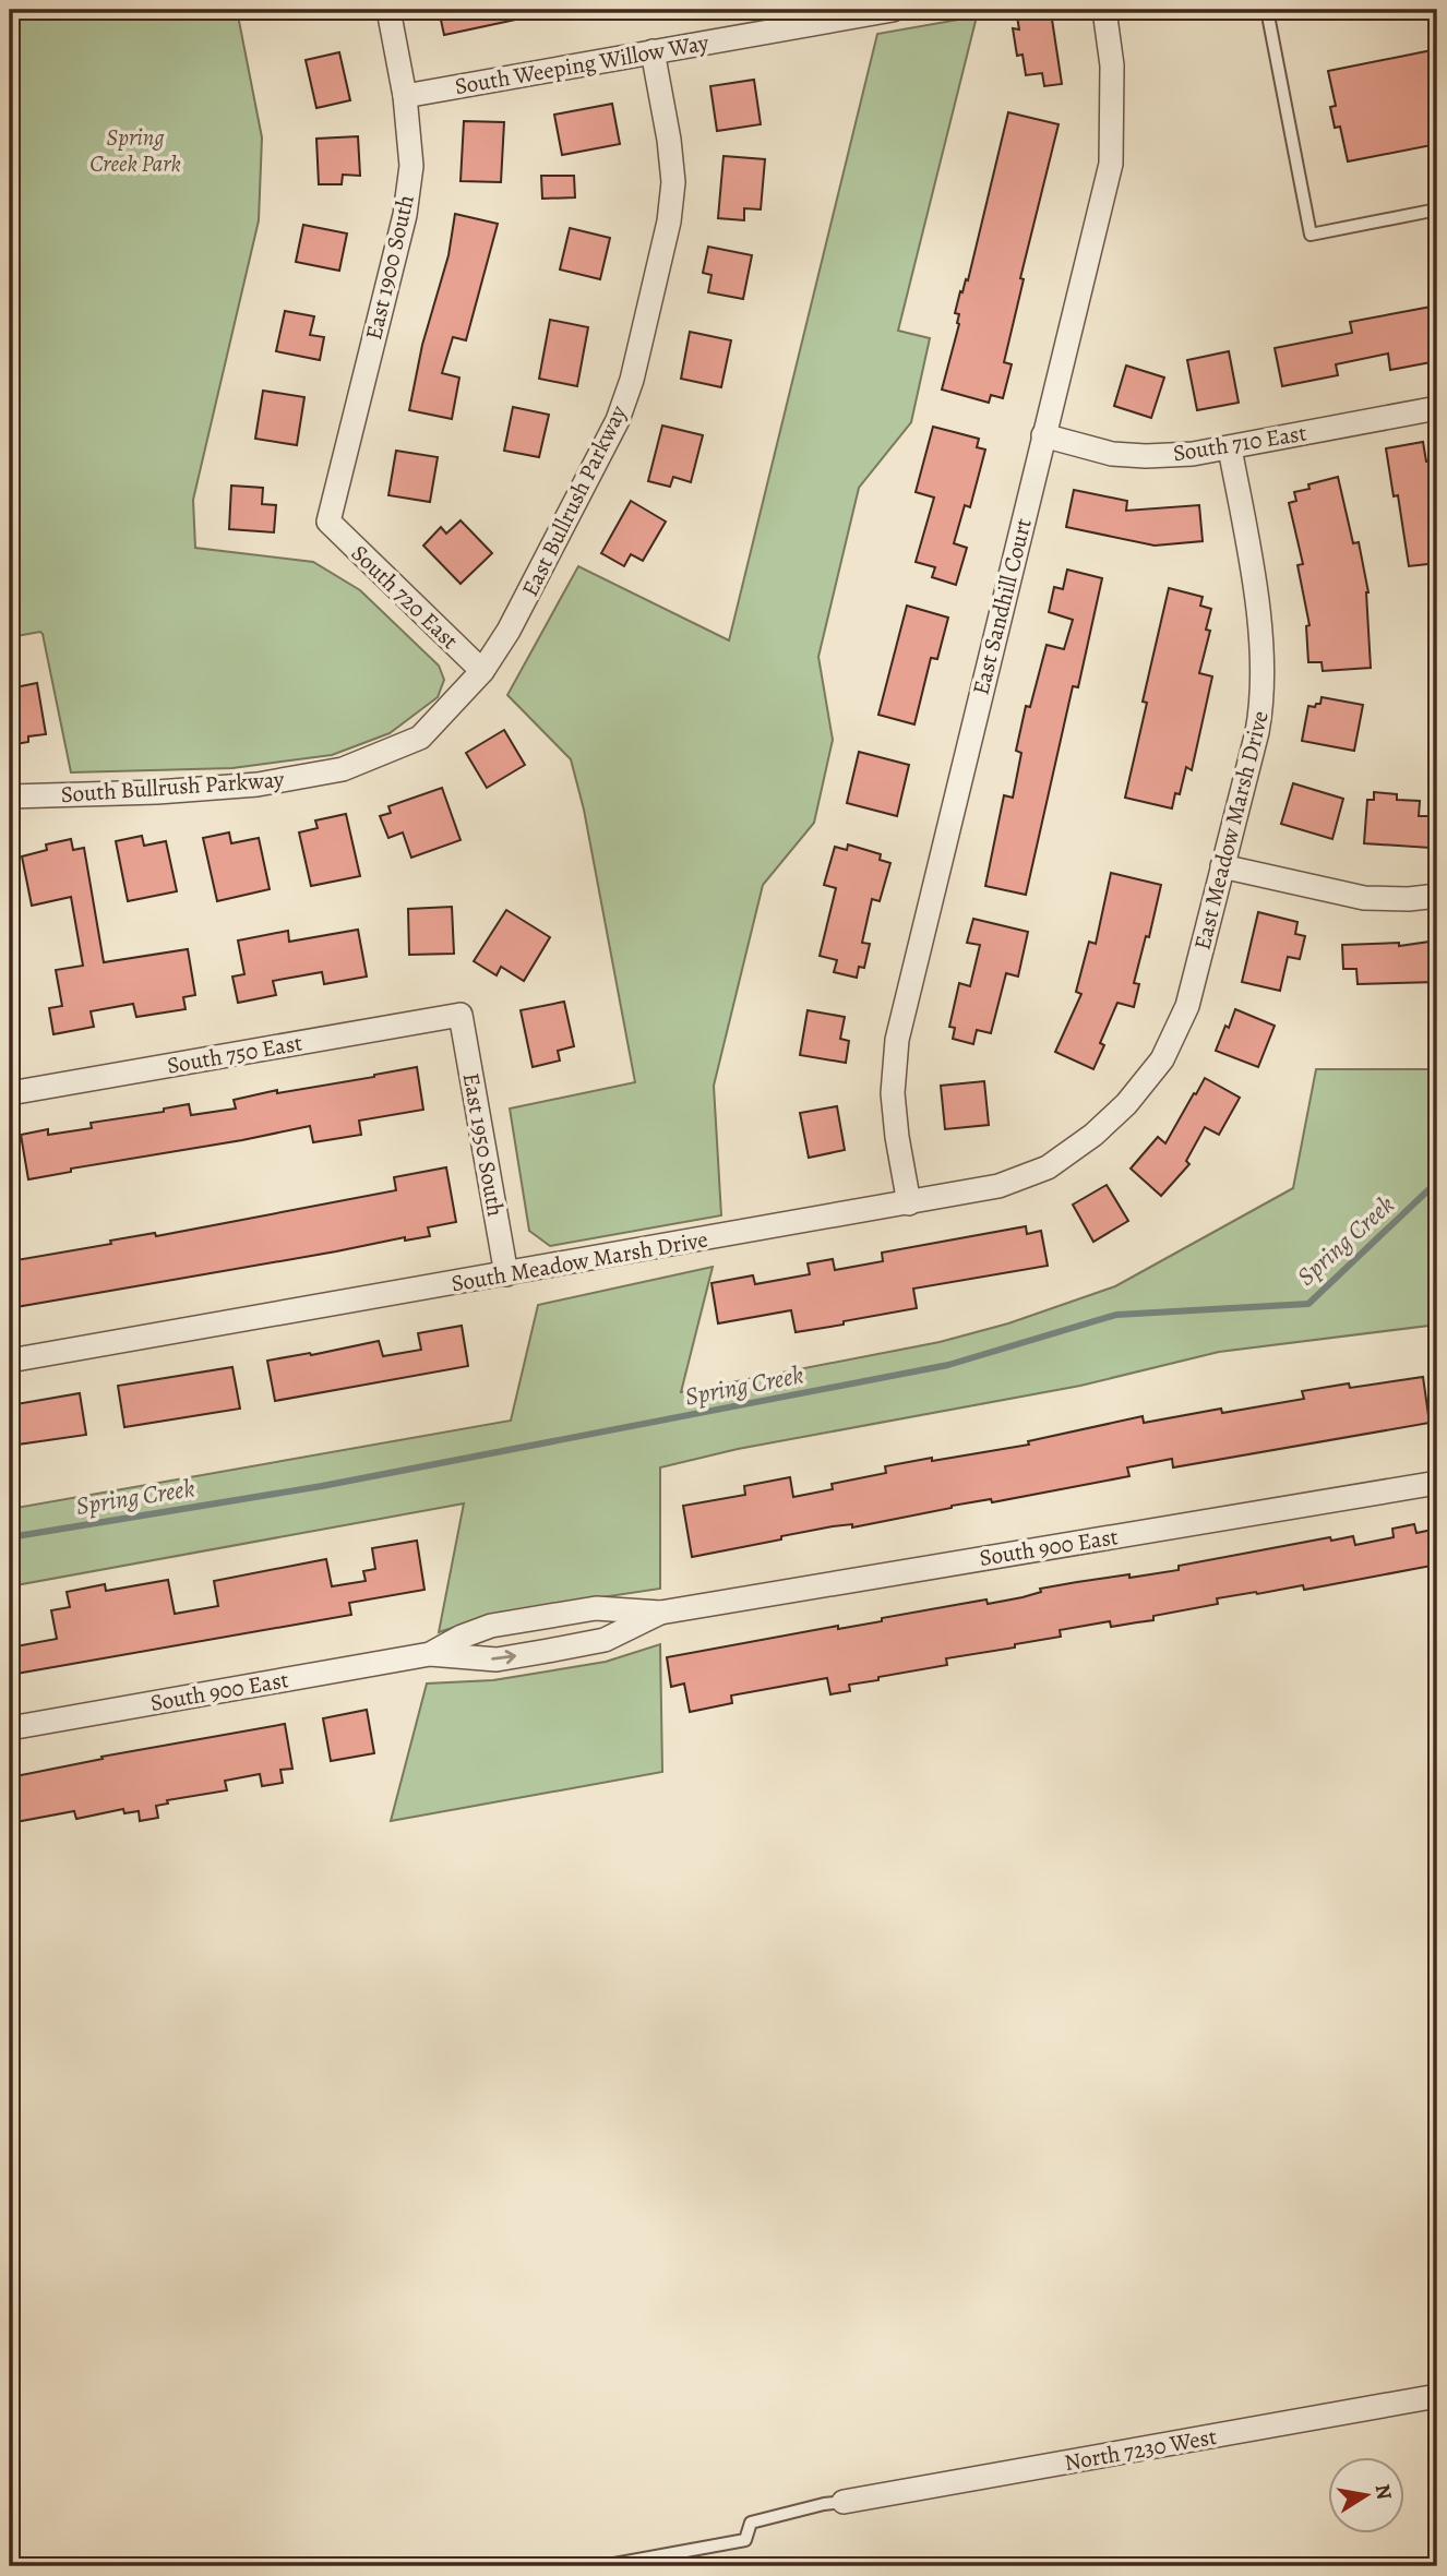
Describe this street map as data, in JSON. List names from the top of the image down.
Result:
{
  "streets": {
    "street": [
      "South Weeping Willow Way",
      "East 1900 South",
      "South 710 East",
      "East Bullrush Parkway",
      "South 720 East",
      "East Sandhill Court",
      "South Bullrush Parkway",
      "East Meadow Marsh Drive",
      "South 750 East",
      "East 1950 South",
      "South Meadow Marsh Drive",
      "South 900 East",
      "North 7230 West"
    ]
  },
  "crossings": [
    ["South Weeping Willow Way", "East 1900 South"],
    ["South Weeping Willow Way", "East Bullrush Parkway"],
    ["East 1900 South", "South 720 East"],
    ["South 710 East", "East Sandhill Court"],
    ["South 710 East", "East Meadow Marsh Drive"],
    ["East Bullrush Parkway", "South 720 East"],
    ["East Bullrush Parkway", "South Bullrush Parkway"],
    ["East Sandhill Court", "South Meadow Marsh Drive"],
    ["East Meadow Marsh Drive", "South Meadow Marsh Drive"],
    ["South 750 East", "East 1950 South"],
    ["East 1950 South", "South Meadow Marsh Drive"]
  ],
  "water": ["Spring Creek"],
  "parks": ["Spring Creek Park"],
  "north": "right"
}
